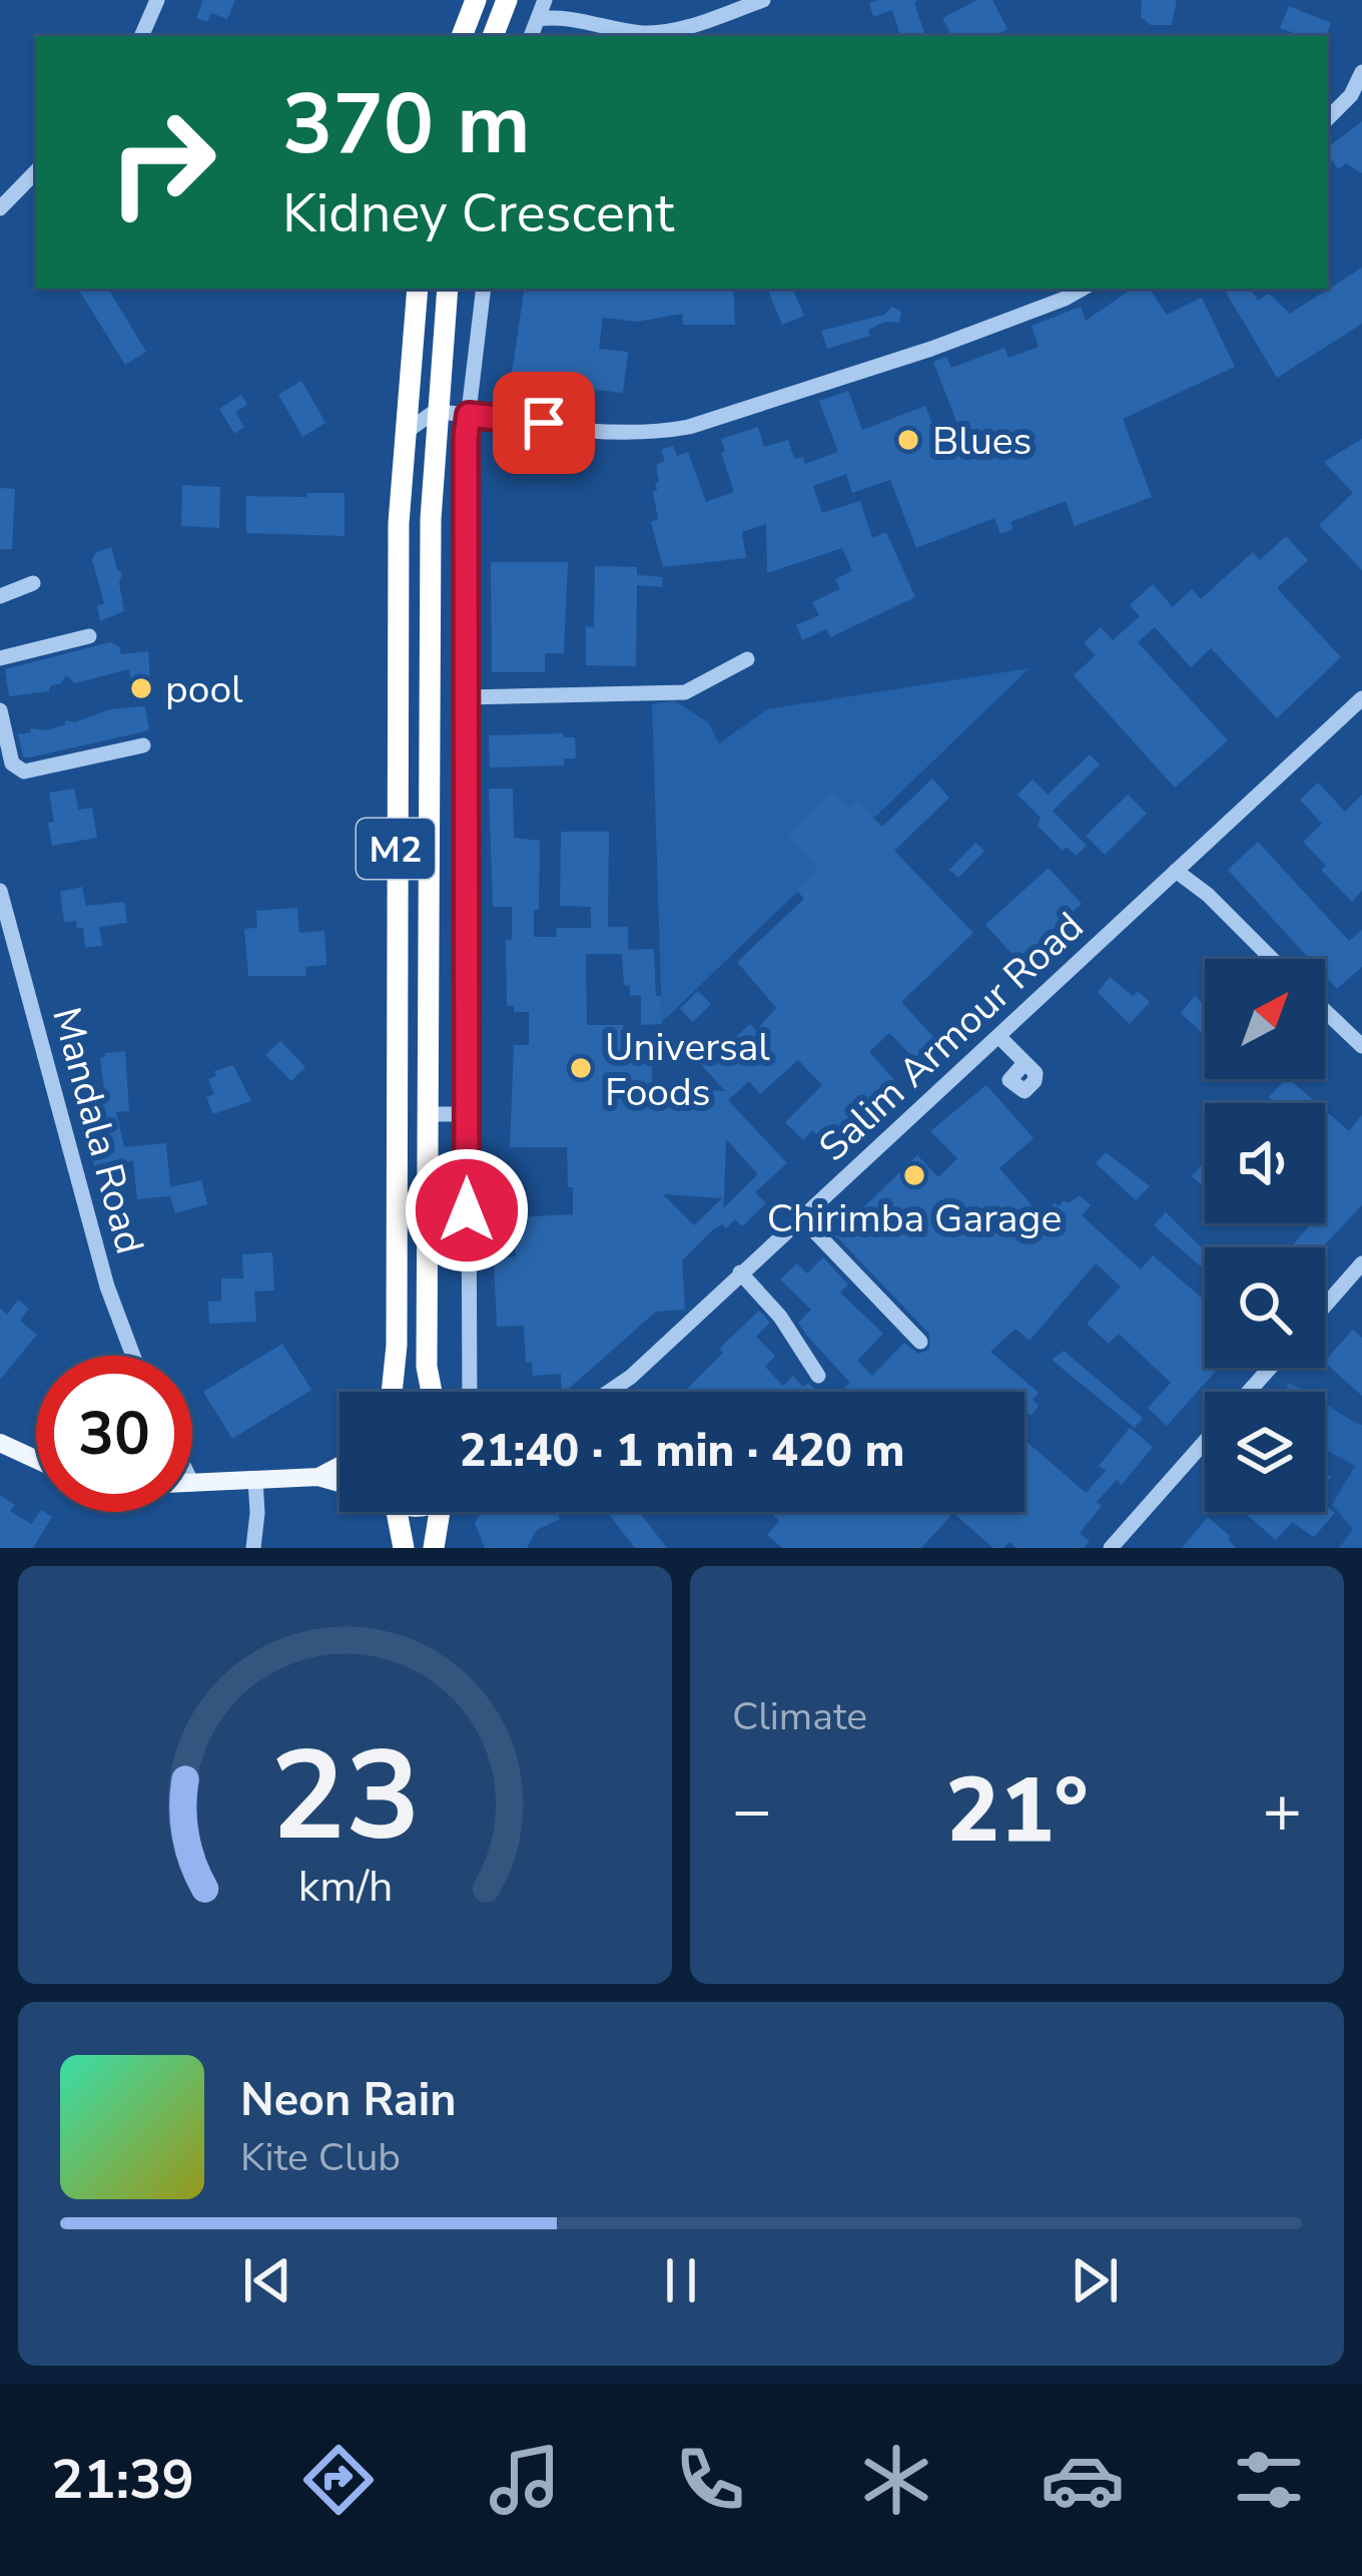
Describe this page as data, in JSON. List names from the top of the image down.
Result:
{
  "streets": {
    "highway": ["M2"],
    "street": ["Salim Armour Road", "Mandala Road"]
  },
  "places": [
    "Blues",
    "pool",
    "Universal Foods",
    "Chirimba Garage"
  ],
  "north": "top right",
  "page": {
    "turn": ["370 m", "Kidney Crescent"],
    "limit": "30",
    "trip": "21:40 · 1 min · 420 m",
    "tile": "Climate",
    "heat": ["−", "21°", "+"],
    "song": ["Neon Rain", "Kite Club"],
    "tabs": "21:39",
    "gauge": ["23", "km/h"]
  }
}
